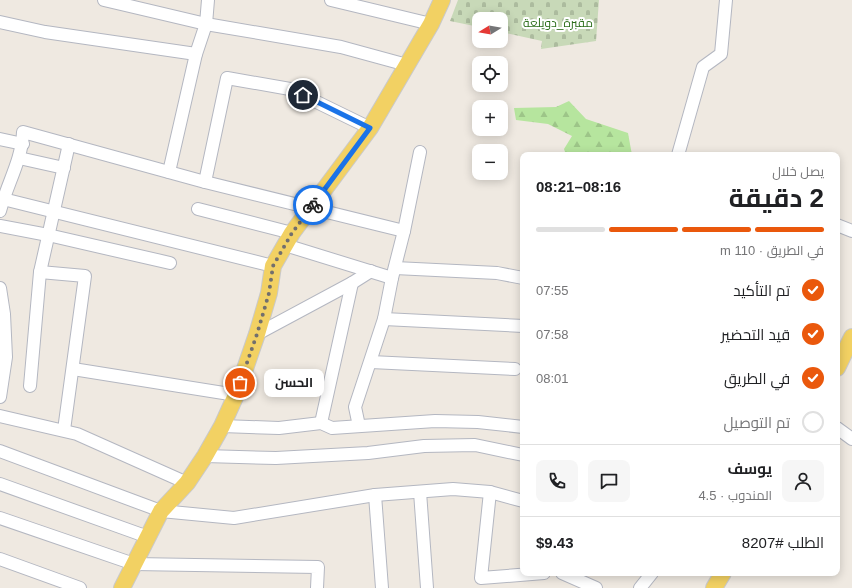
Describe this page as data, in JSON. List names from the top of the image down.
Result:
{
  "parks": ["مقبرة_دويلعة"],
  "places": ["الحسن"],
  "north": "left",
  "page": {
    "map_buttons": ["+", "−"],
    "heading": ["2 دقيقة", "يصل خلال", "08:16–08:21"],
    "panel": [
      "يوسف",
      "المندوب · 4.5",
      "الطلب #8207",
      "$9.43"
    ],
    "bar": "في الطريق · 110 m",
    "list": [
      ["تم التأكيد", "07:55"],
      ["قيد التحضير", "07:58"],
      ["في الطريق", "08:01"],
      "تم التوصيل"
    ],
    "bubble": "الحسن"
  }
}
